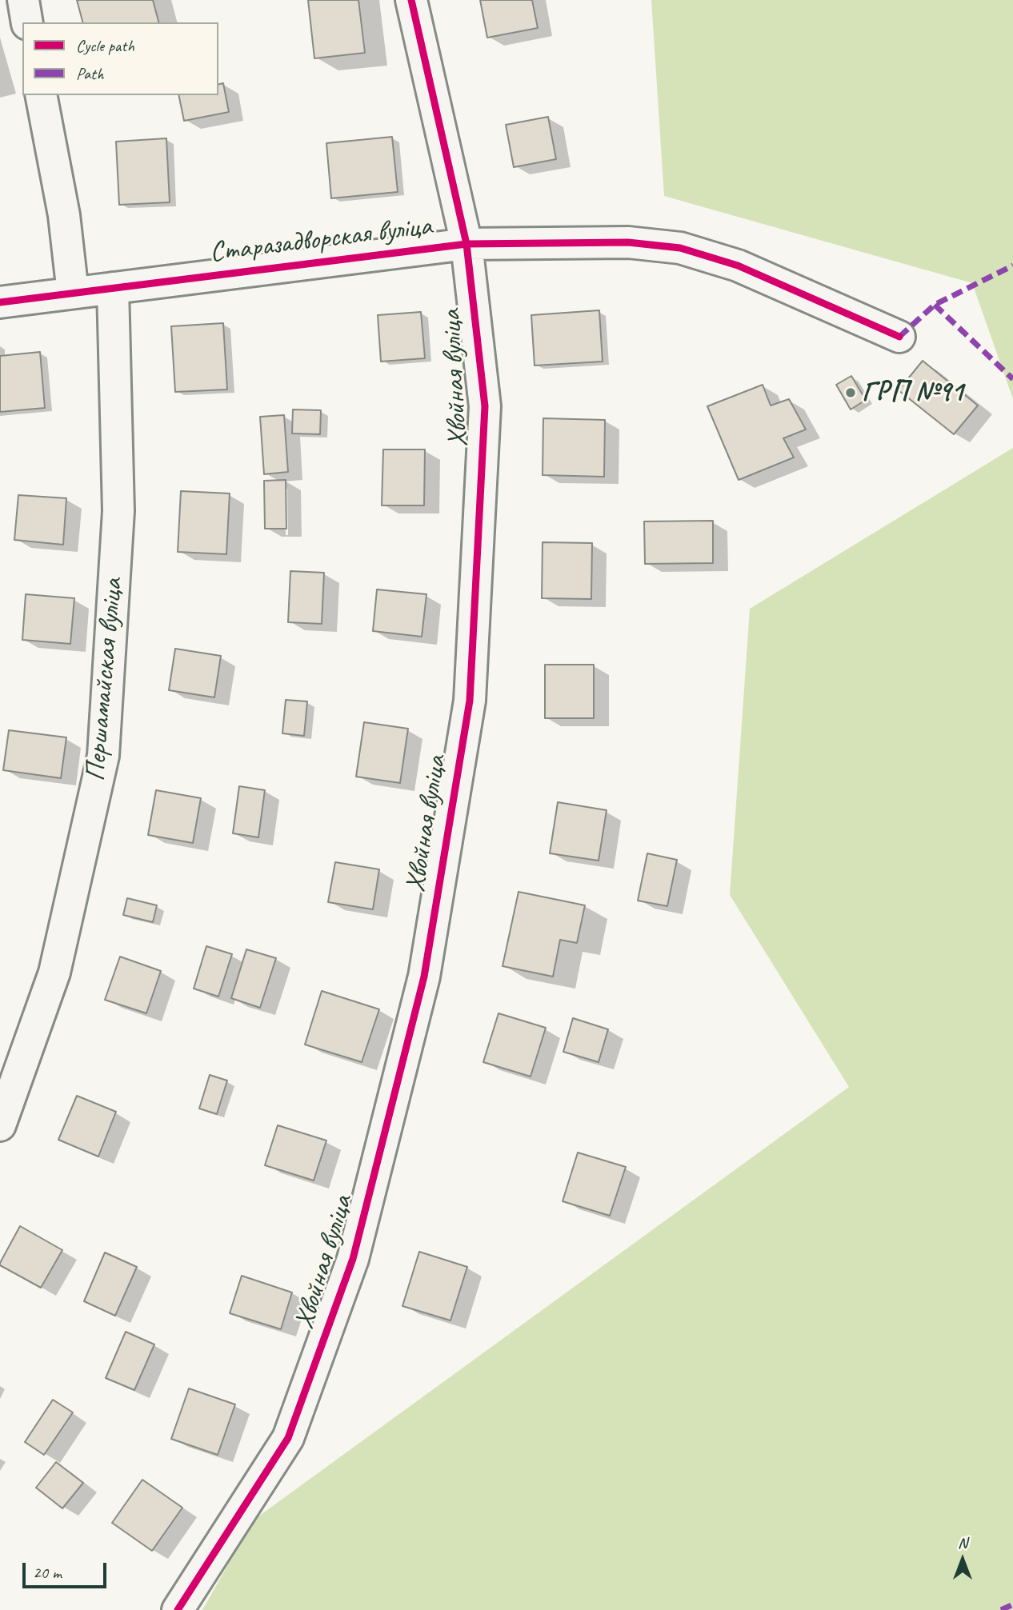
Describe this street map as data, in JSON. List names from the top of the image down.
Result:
{
  "streets": {
    "street": ["Старазадворская вуліца", "Хвойная вуліца", "Першамайская вуліца"]
  },
  "crossings": [
    ["Старазадворская вуліца", "Хвойная вуліца"],
    ["Старазадворская вуліца", "Першамайская вуліца"]
  ],
  "places": ["ГРП №91"],
  "legend": ["Cycle path", "Path"],
  "scale_bar": "20 m",
  "north": "top"
}
